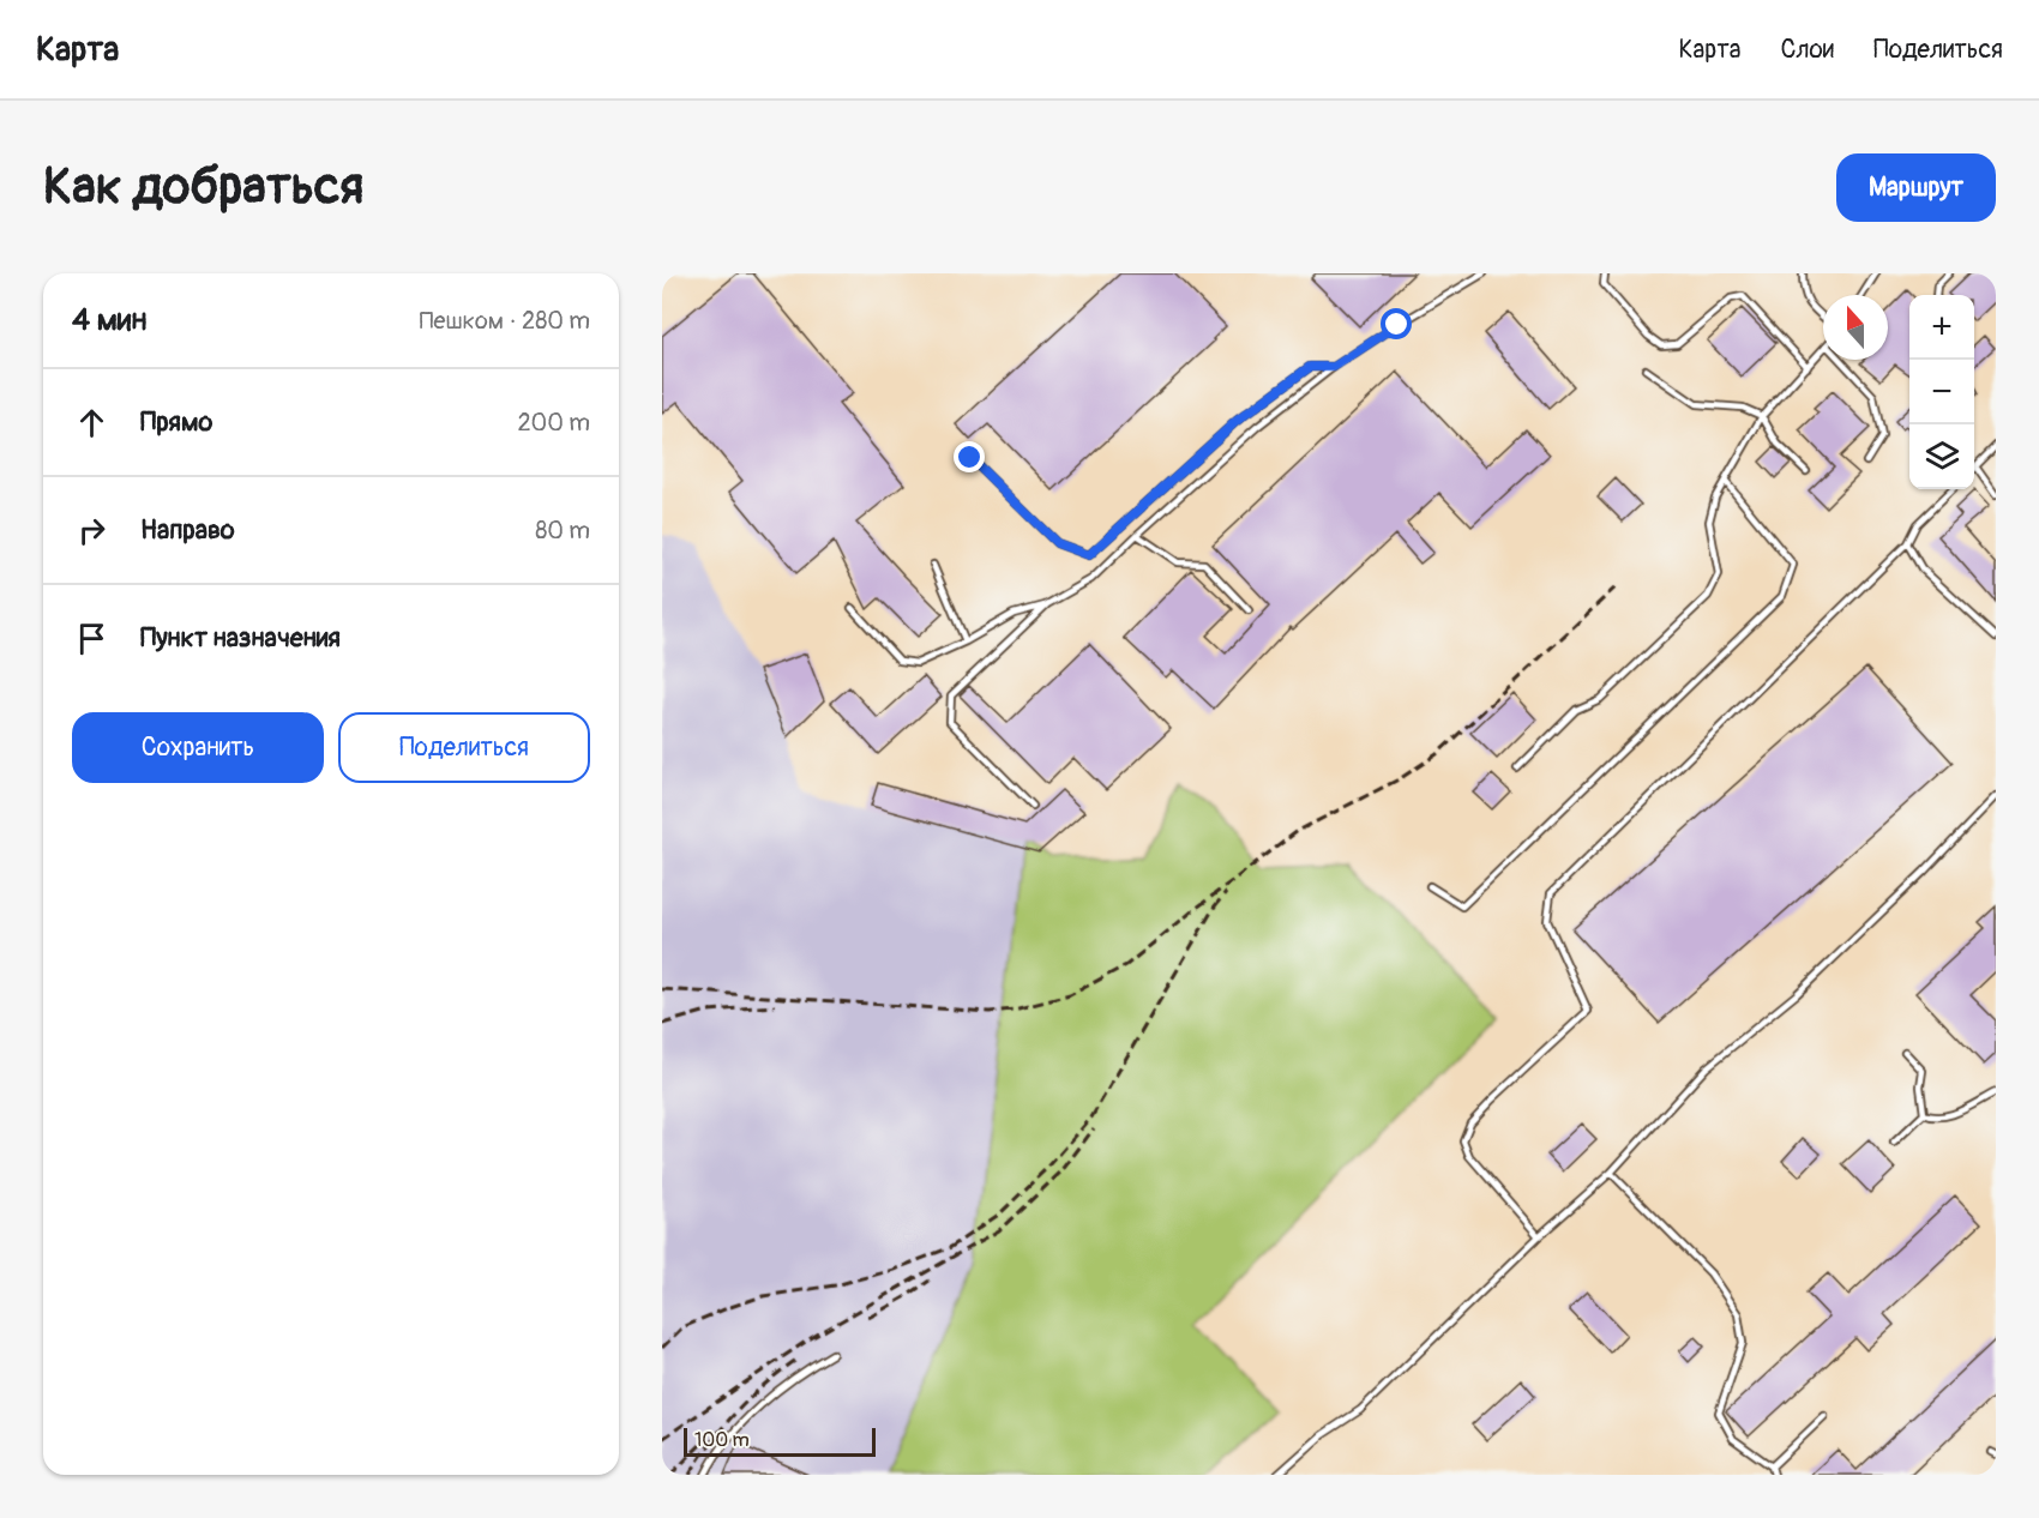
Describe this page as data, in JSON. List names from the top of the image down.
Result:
{
  "scale_bar": "100 m",
  "north": "top",
  "page": {
    "header": "Карта",
    "nav": ["Карта", "Слои", "Поделиться"],
    "buttons": [
      "Маршрут",
      ["Сохранить", "Поделиться"]
    ],
    "title": "Как добраться",
    "heading": ["4 мин", "Пешком · 280 m"],
    "map_buttons": ["+", "−"],
    "list": [
      ["Прямо", "200 m"],
      ["Направо", "80 m"],
      "Пункт назначения"
    ],
    "scale": "100 m"
  }
}
